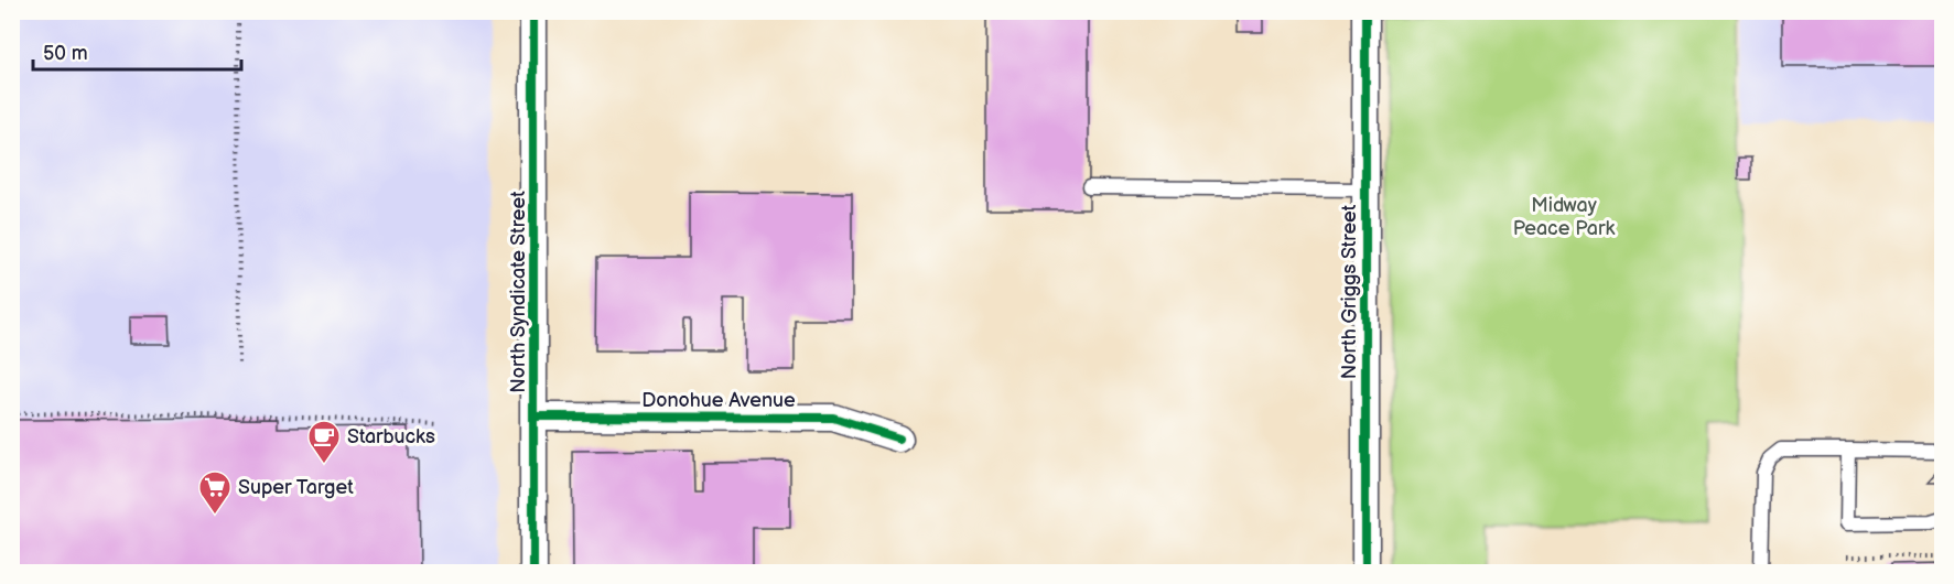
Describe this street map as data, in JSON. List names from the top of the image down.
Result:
{
  "streets": {
    "street": ["North Syndicate Street", "North Griggs Street", "Donohue Avenue"]
  },
  "crossings": [
    ["North Syndicate Street", "Donohue Avenue"]
  ],
  "parks": ["Midway Peace Park"],
  "places": {
    "cafe": ["Starbucks"],
    "supermarket": ["Super Target"]
  },
  "scale_bar": "50 m"
}
